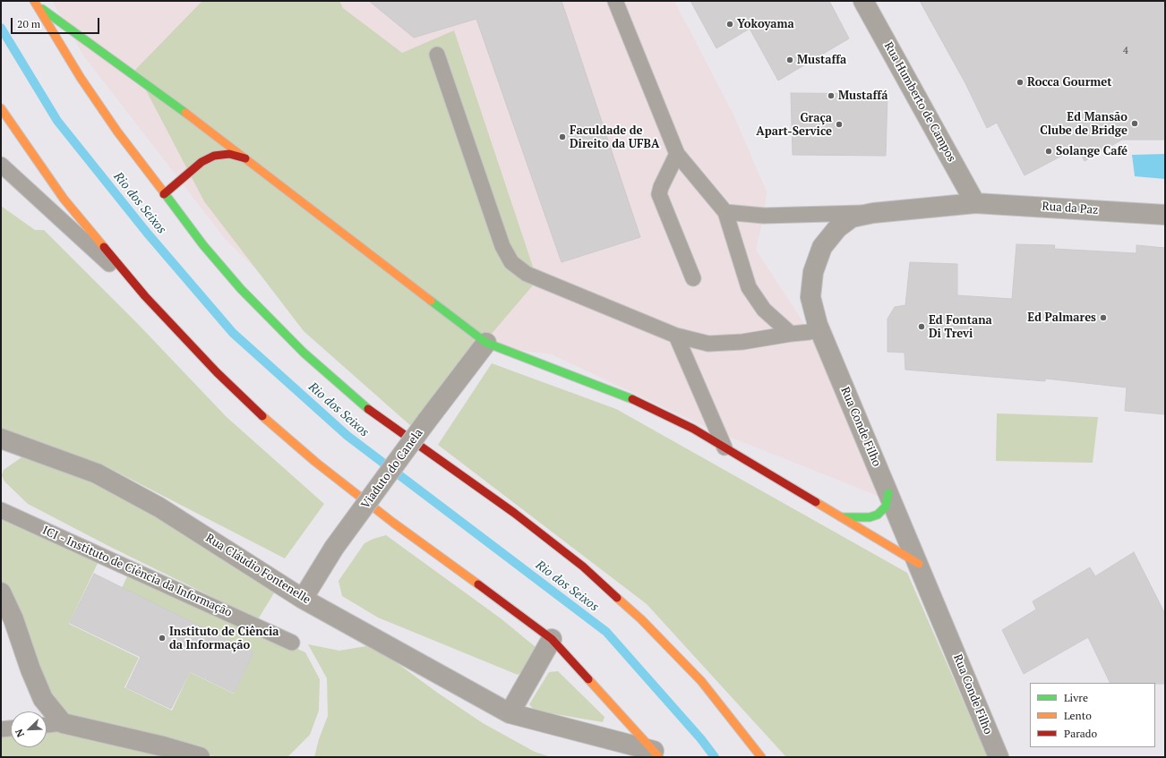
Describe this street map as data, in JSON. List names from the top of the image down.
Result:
{
  "streets": {
    "street": [
      "Rua Humberto de Campos",
      "Rua da Paz",
      "Rua Conde Filho",
      "Viaduto do Canela",
      "Rua Cláudio Fontenelle"
    ],
    "lane": ["ICI - Instituto de Ciência da Informação"]
  },
  "crossings": [
    ["Rua Humberto de Campos", "Rua da Paz"],
    ["Rua Humberto de Campos", "Rua Conde Filho"],
    ["Rua da Paz", "Rua Conde Filho"],
    ["Viaduto do Canela", "Rua Cláudio Fontenelle"]
  ],
  "water": ["Rio dos Seixos"],
  "places": [
    "Yokoyama",
    "Mustaffa",
    "Rocca Gourmet",
    "Mustaffá",
    "Ed Mansão Clube de Bridge",
    "Graça Apart-Service",
    "Faculdade de Direito da UFBA",
    "Solange Café",
    "Ed Palmares",
    "Ed Fontana Di Trevi",
    "Instituto de Ciência da Informação"
  ],
  "house_numbers": ["4"],
  "legend": ["Livre", "Lento", "Parado"],
  "scale_bar": "20 m",
  "north": "bottom left"
}
